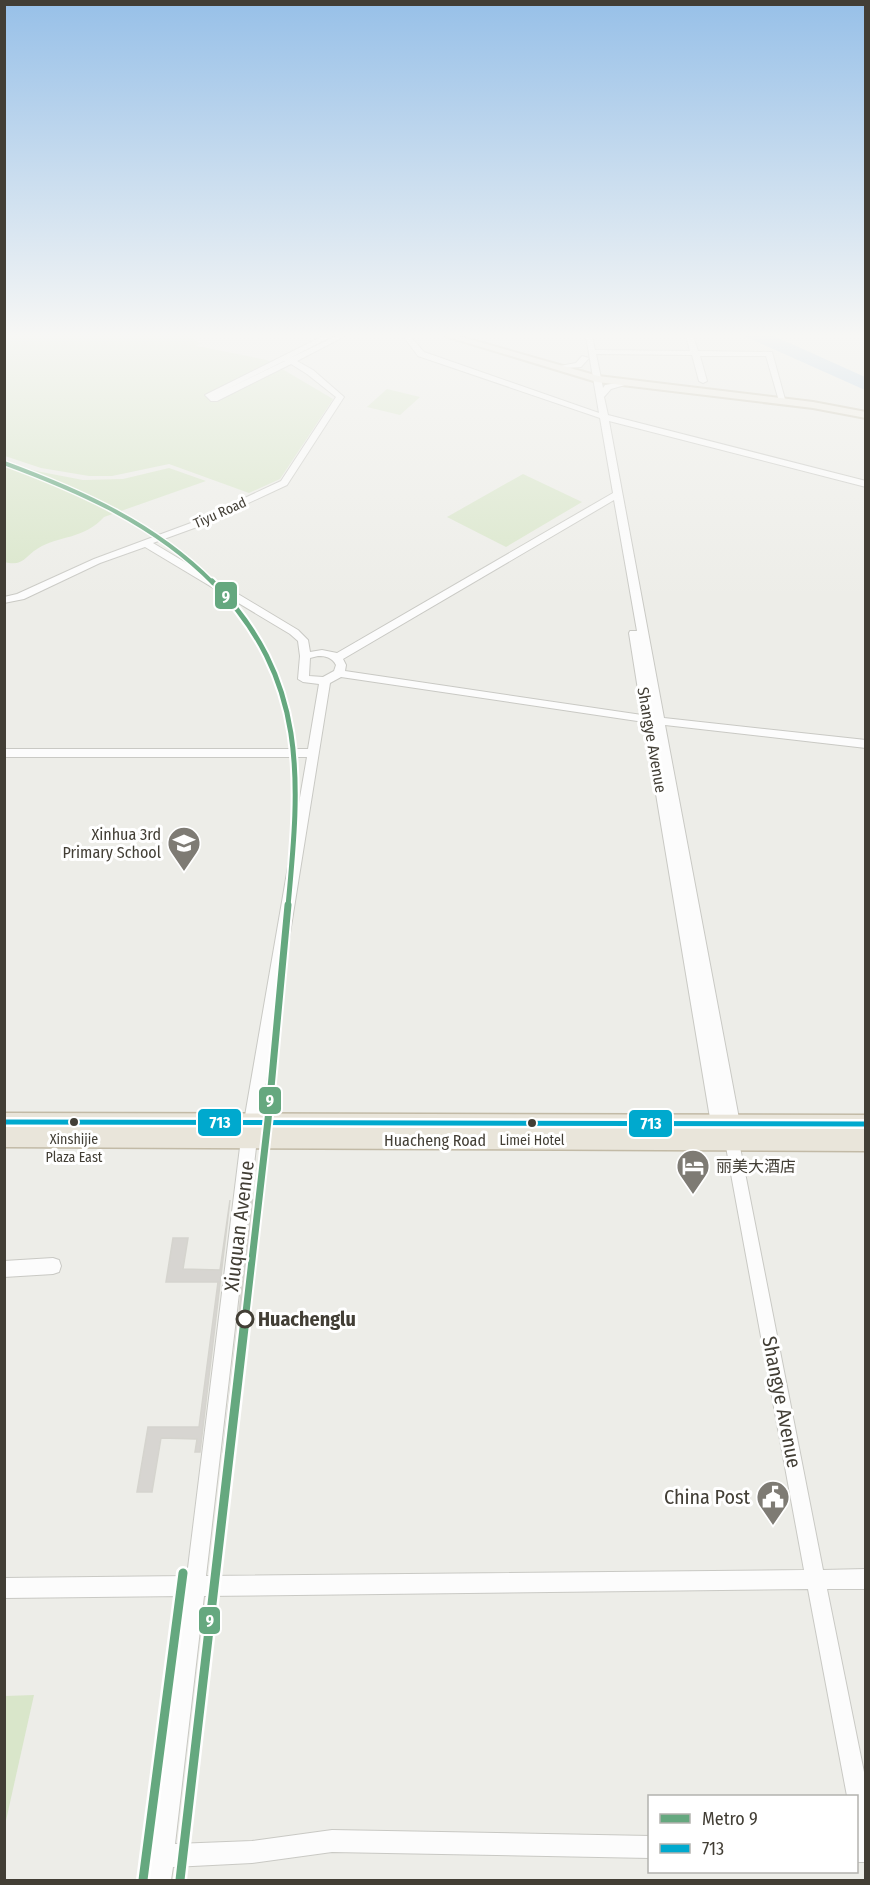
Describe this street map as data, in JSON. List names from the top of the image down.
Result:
{
  "streets": {
    "highway": ["Huacheng Road"],
    "street": ["Tiyu Road", "Shangye Avenue", "Xiuquan Avenue"]
  },
  "crossings": [
    ["Shangye Avenue", "Huacheng Road"],
    ["Huacheng Road", "Xiuquan Avenue"]
  ],
  "places": {
    "school or university": ["Xinhua 3rd Primary School"],
    "other": ["Xinshijie Plaza East", "Limei Hotel", "Huachenglu"],
    "hotel": ["丽美大酒店"],
    "public building": ["China Post"]
  },
  "lines": ["metro line 9", "transit line 713"],
  "legend": ["Metro 9", "713"]
}
